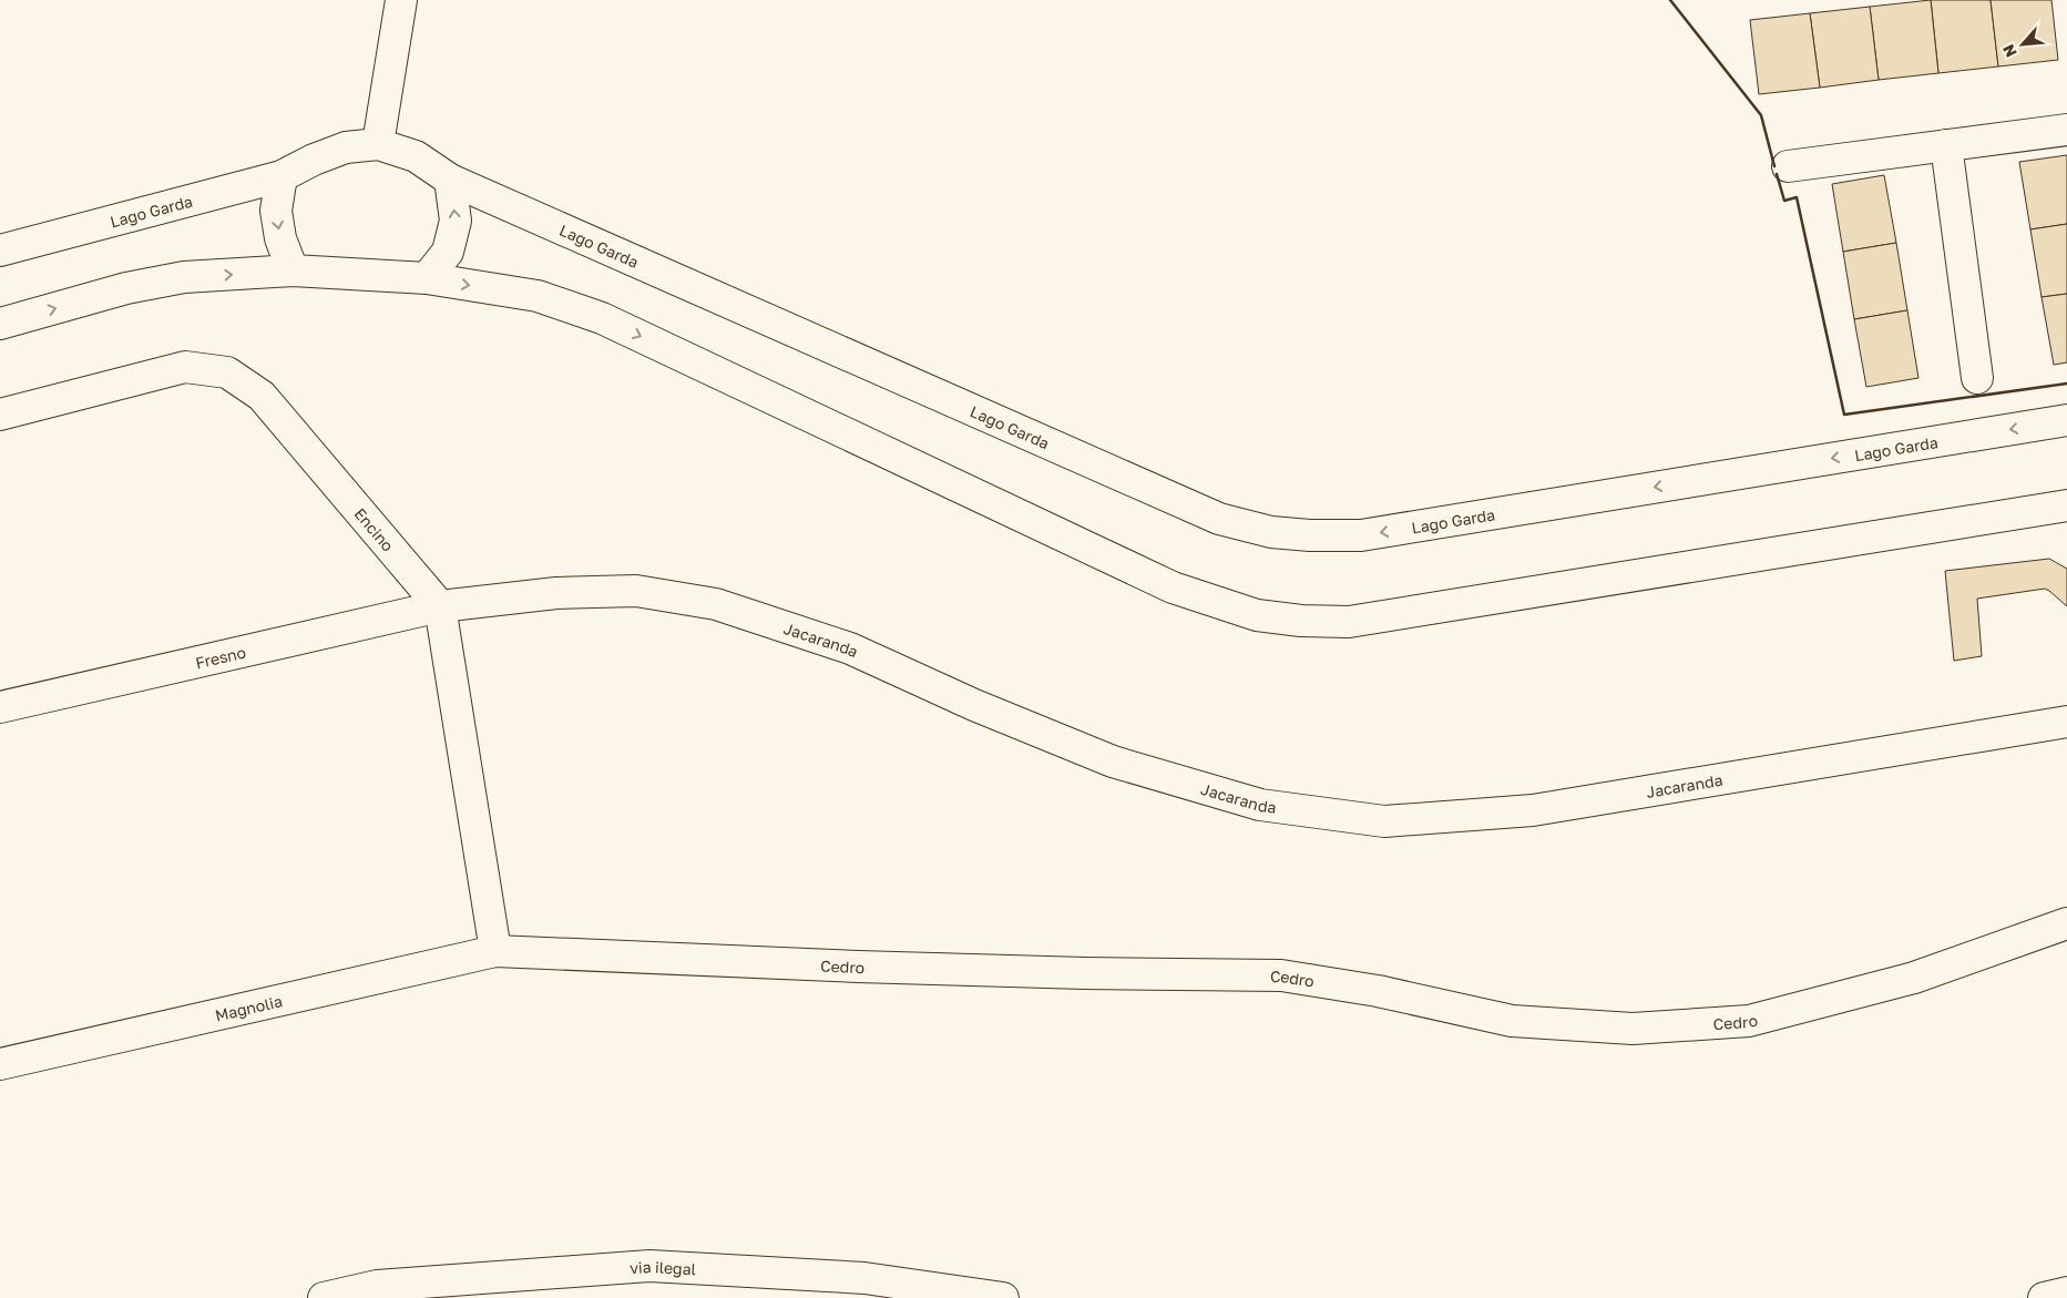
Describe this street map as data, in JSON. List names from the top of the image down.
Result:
{
  "streets": {
    "street": [
      "Lago Garda",
      "Encino",
      "Jacaranda",
      "Fresno",
      "Cedro",
      "Magnolia",
      "via ilegal"
    ]
  },
  "crossings": [
    ["Encino", "Jacaranda"],
    ["Encino", "Fresno"],
    ["Jacaranda", "Fresno"],
    ["Cedro", "Magnolia"]
  ],
  "north": "bottom left"
}
